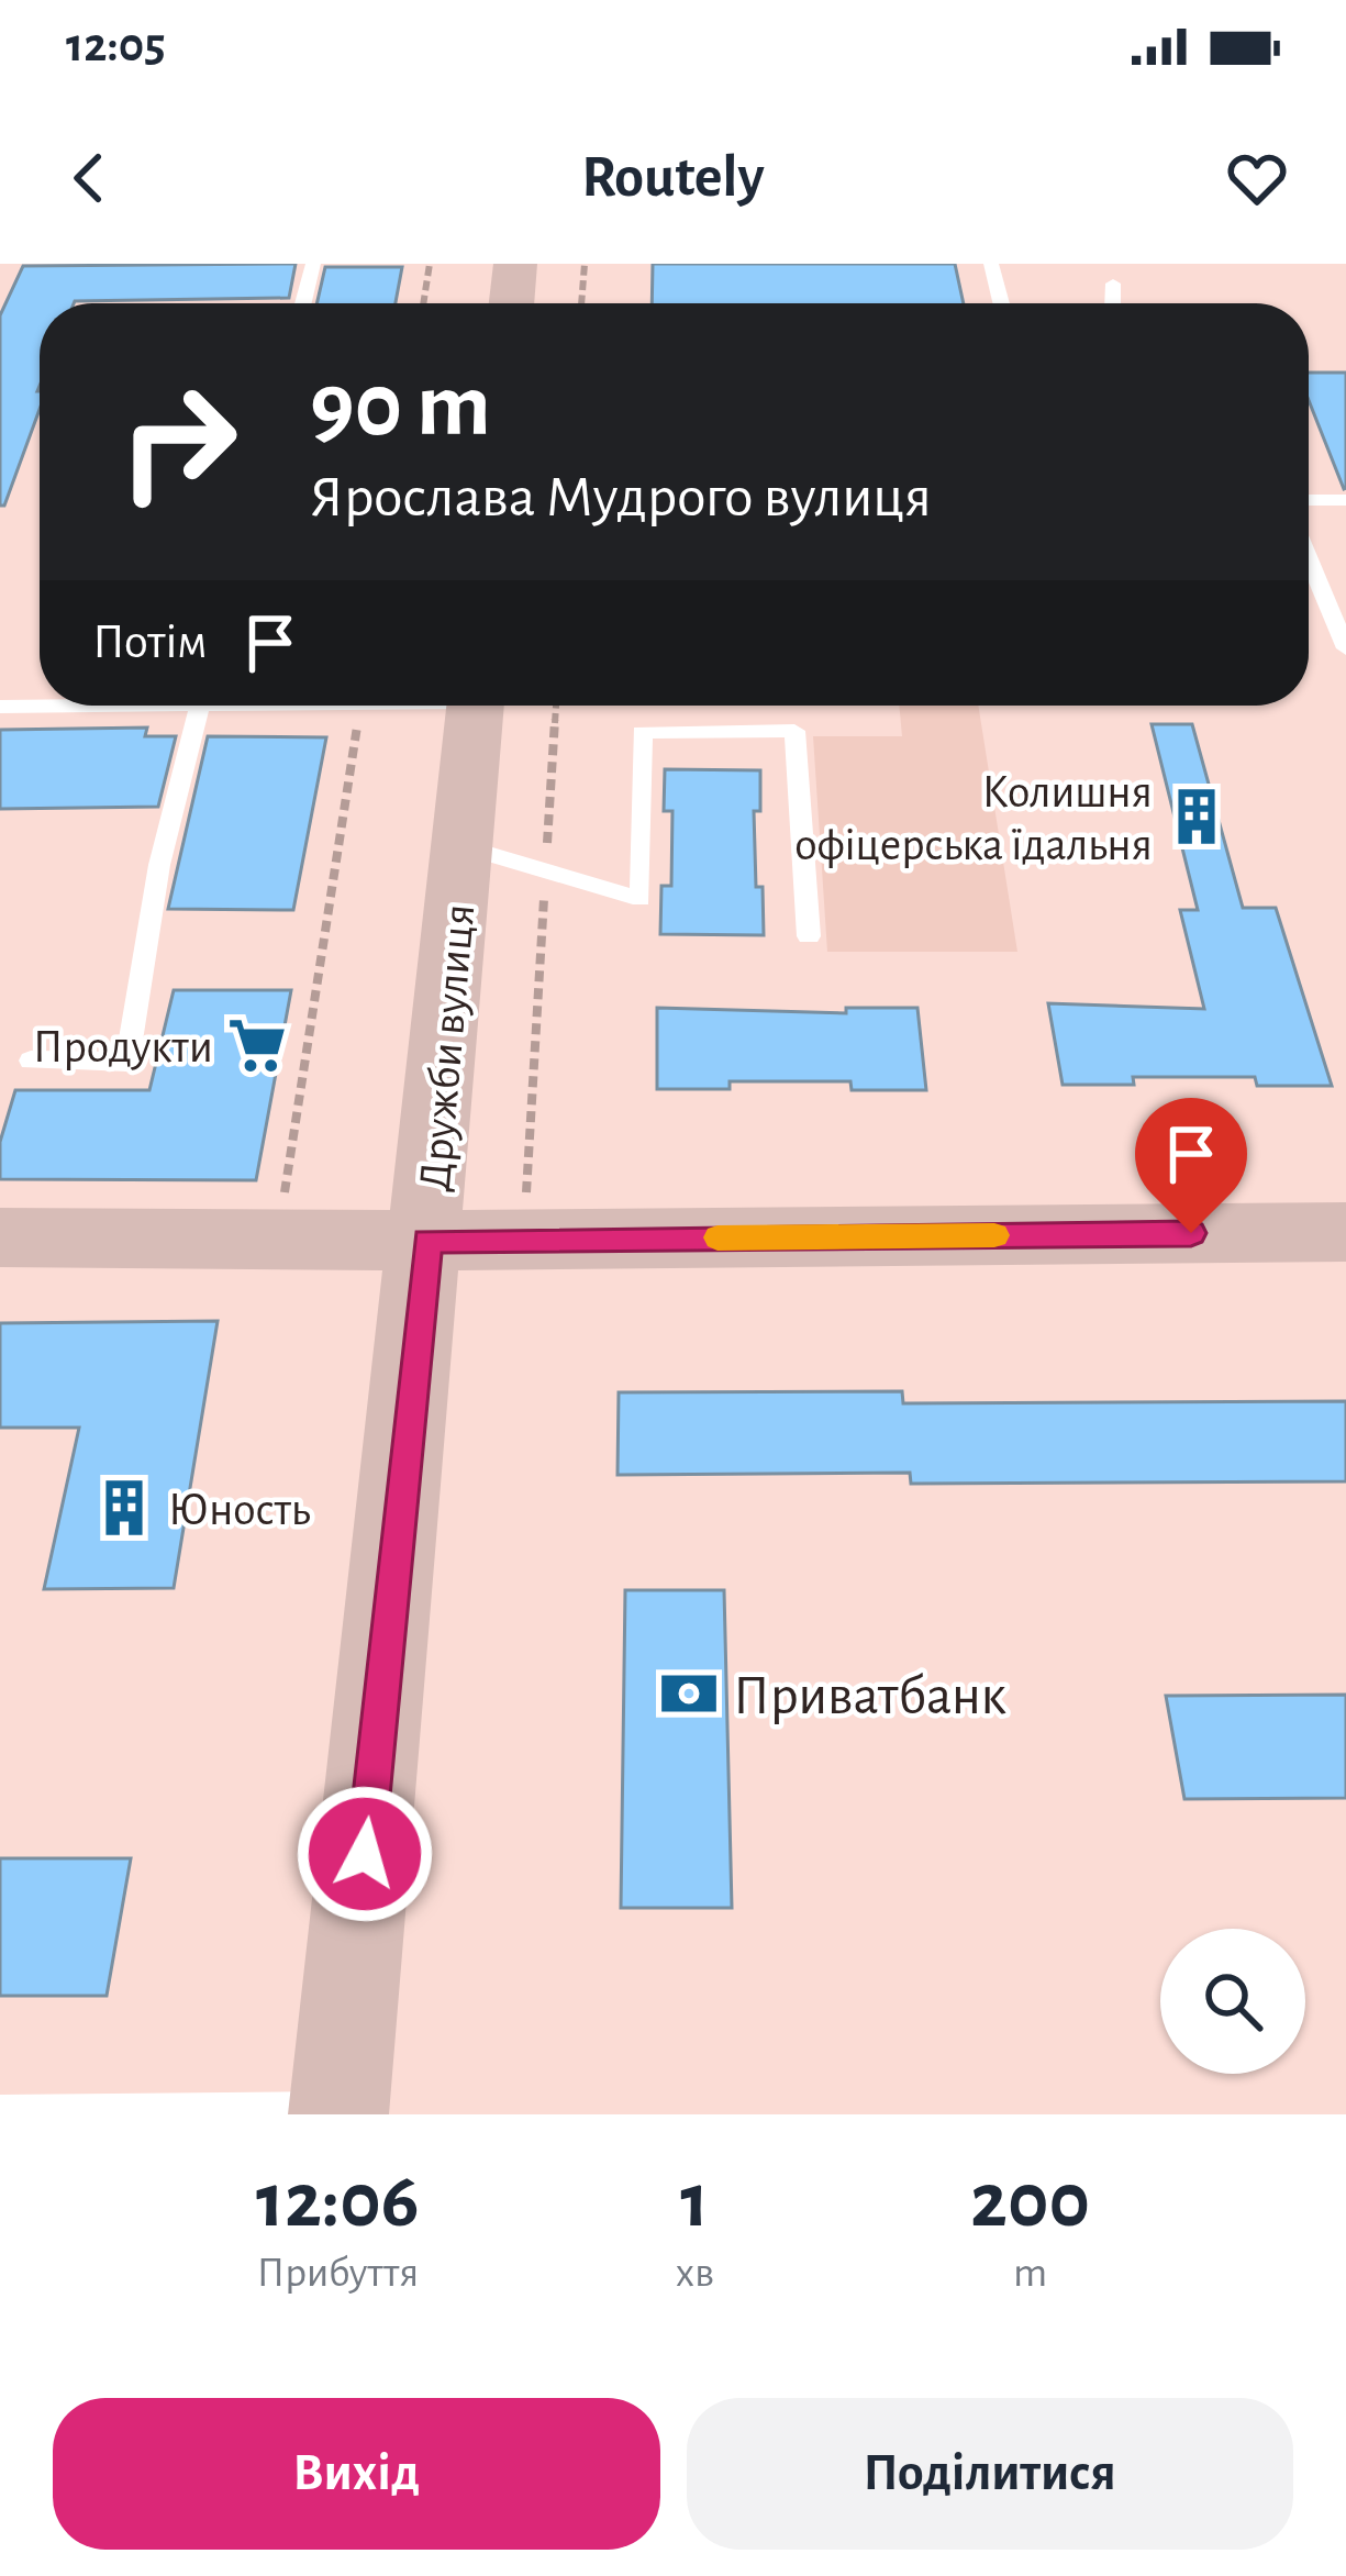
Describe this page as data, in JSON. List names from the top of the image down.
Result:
{
  "streets": {
    "street": ["Дружби вулиця"]
  },
  "places": {
    "building": ["Колишня офіцерська їдальня", "Юность"],
    "supermarket": ["Продукти"],
    "bank": ["Приватбанк"]
  },
  "page": {
    "status": "12:05",
    "header": "Routely",
    "turn": ["90 m", "Ярослава Мудрого вулиця"],
    "then": "Потім",
    "eta": [
      "12:06",
      "Прибуття",
      "1",
      "хв",
      "200",
      "m"
    ],
    "buttons": ["Вихід", "Поділитися"]
  }
}
